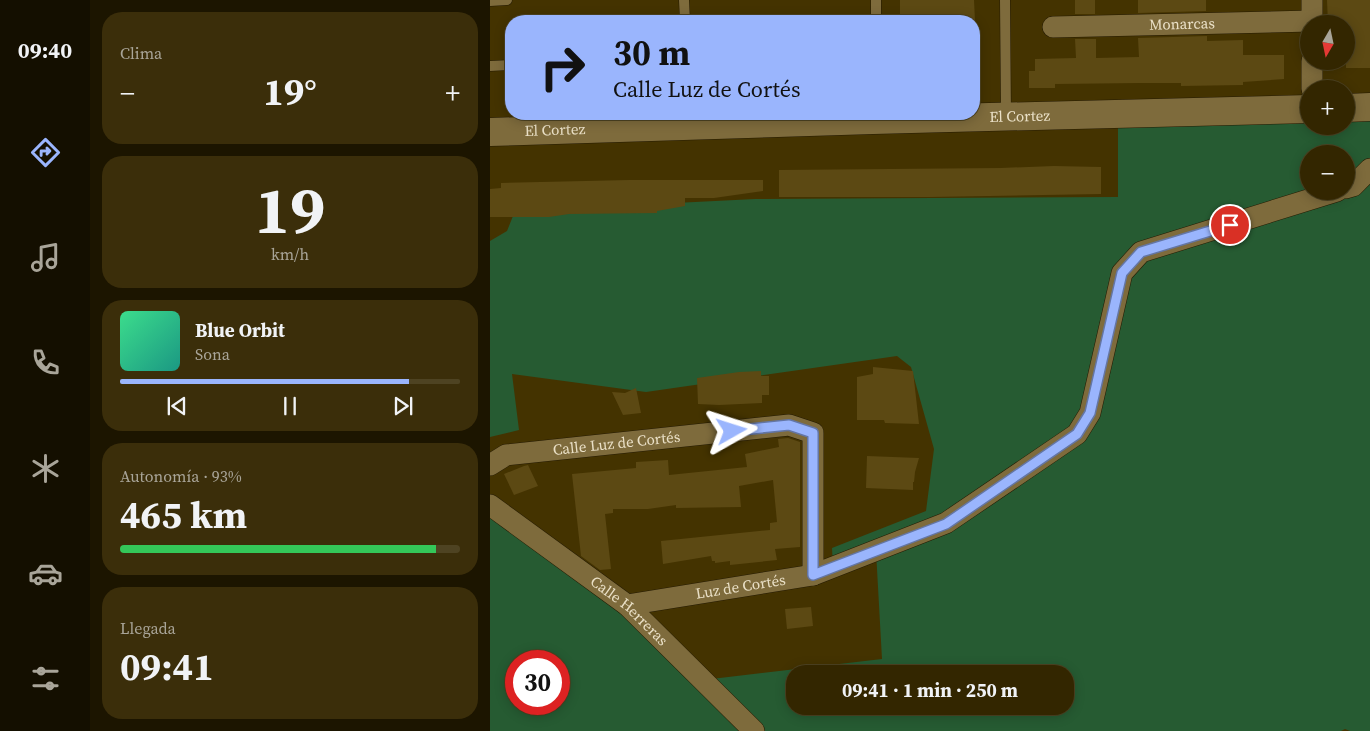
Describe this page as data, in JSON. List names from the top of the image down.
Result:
{
  "streets": {
    "street": [
      "Monarcas",
      "El Cortez",
      "Calle Luz de Cortés",
      "Luz de Cortés",
      "Calle Herreras"
    ]
  },
  "crossings": [
    ["Calle Luz de Cortés", "Luz de Cortés"],
    ["Luz de Cortés", "Calle Herreras"]
  ],
  "north": "bottom",
  "page": {
    "tabs": "09:40",
    "tile": [
      "Clima",
      ["19", "km/h"],
      ["Autonomía · 93%", "465 km"],
      ["Llegada", "09:41"]
    ],
    "map_buttons": ["+", "−"],
    "turn": ["30 m", "Calle Luz de Cortés"],
    "heat": ["−", "19°", "+"],
    "song": ["Blue Orbit", "Sona"],
    "limit": "30",
    "trip": "09:41 · 1 min · 250 m"
  }
}
